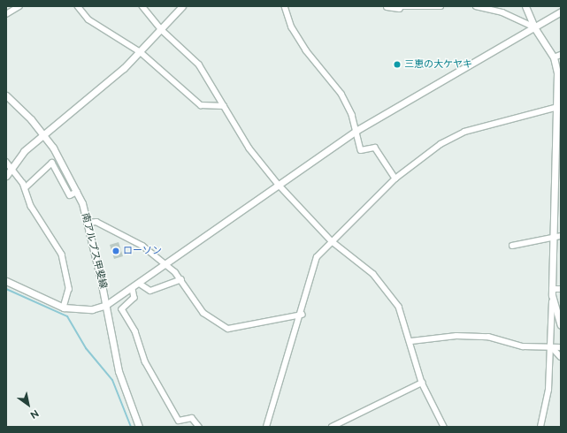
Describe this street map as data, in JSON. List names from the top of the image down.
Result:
{
  "streets": {
    "street": ["南アルプス甲斐線"]
  },
  "places": ["三恵の大ケヤキ", "ローソン"],
  "north": "bottom right"
}
